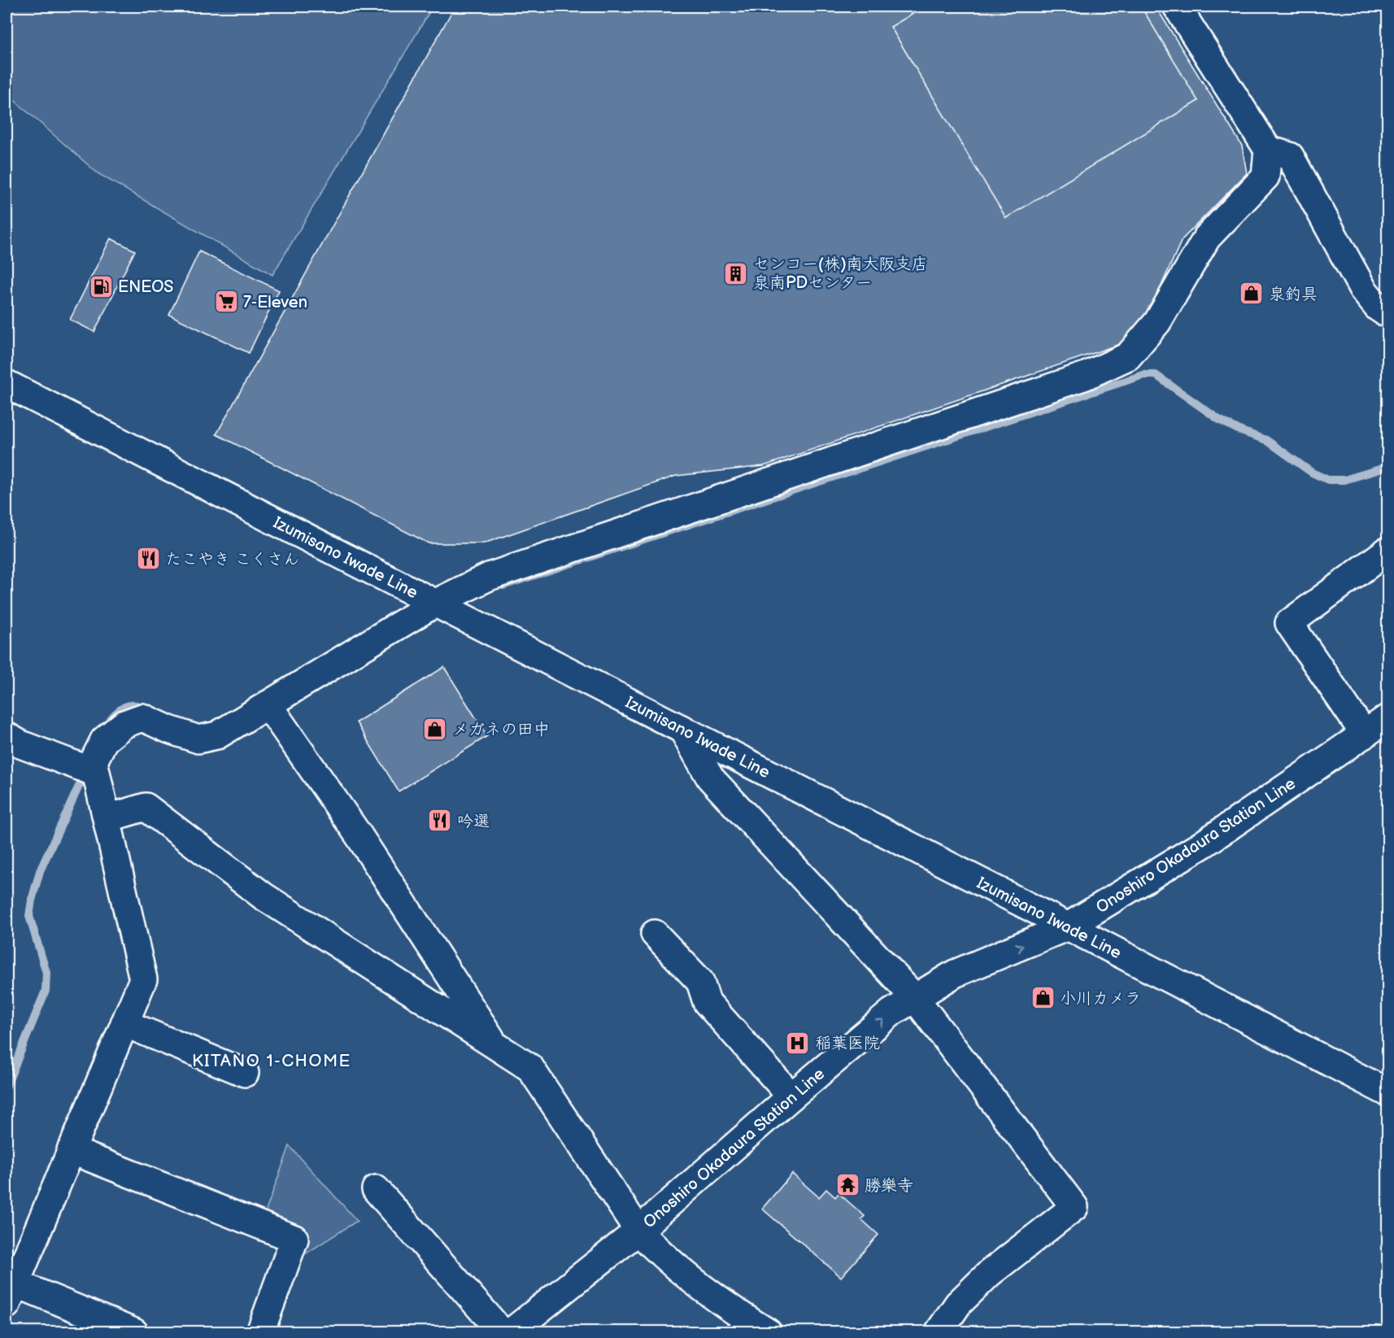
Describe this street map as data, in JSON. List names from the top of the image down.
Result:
{
  "streets": {
    "street": ["Izumisano Iwade Line", "Onoshiro Okadaura Station Line"]
  },
  "crossings": [
    ["Izumisano Iwade Line", "Onoshiro Okadaura Station Line"]
  ],
  "districts": ["KITANO 1-CHOME"],
  "places": {
    "building": ["センコー(株)南大阪支店 泉南PDセンター"],
    "fuel station": ["ENEOS"],
    "shop": ["泉釣具", "メガネの田中", "小川カメラ"],
    "supermarket": ["7-Eleven"],
    "restaurant": ["たこやき こくさん", "吟選"],
    "hospital": ["稲葉医院"],
    "temple": ["勝樂寺"]
  }
}
